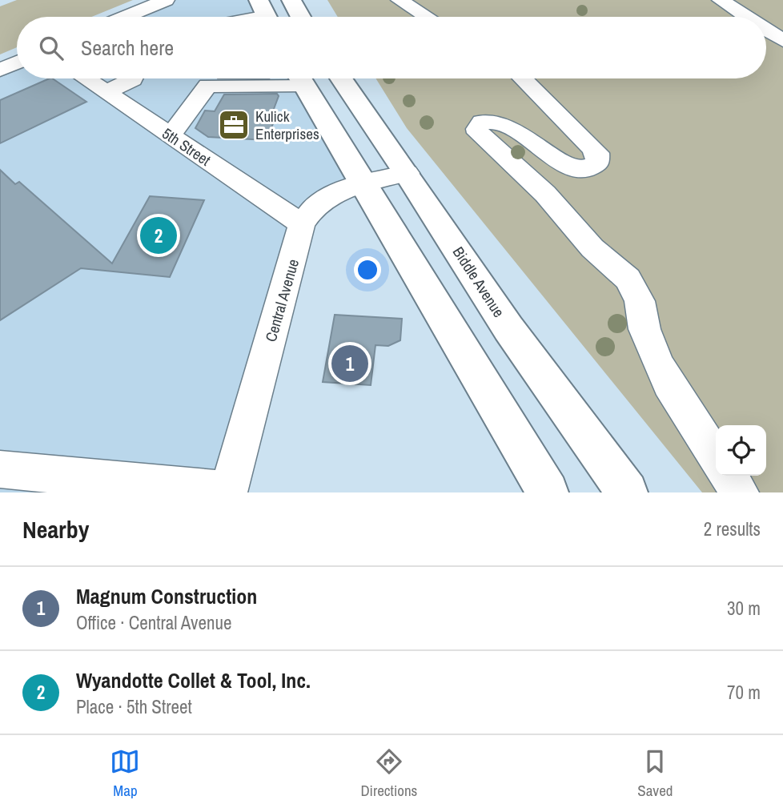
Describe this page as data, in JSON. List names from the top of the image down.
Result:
{
  "streets": {
    "main road": ["Biddle Avenue"],
    "street": ["5th Street", "Central Avenue"]
  },
  "crossings": [
    ["5th Street", "Central Avenue"],
    ["Biddle Avenue", "Central Avenue"]
  ],
  "places": {
    "office": ["Kulick Enterprises"]
  },
  "page": {
    "search": "Search here",
    "pins": ["2", "1"],
    "heading": ["Nearby", "2 results"],
    "list": [
      {
        "mark": "1",
        "name": "Magnum Construction",
        "note": "Office · Central Avenue",
        "value": "30 m"
      },
      {
        "mark": "2",
        "name": "Wyandotte Collet & Tool, Inc.",
        "note": "Place · 5th Street",
        "value": "70 m"
      }
    ],
    "nav": ["Map", "Directions", "Saved"]
  }
}
